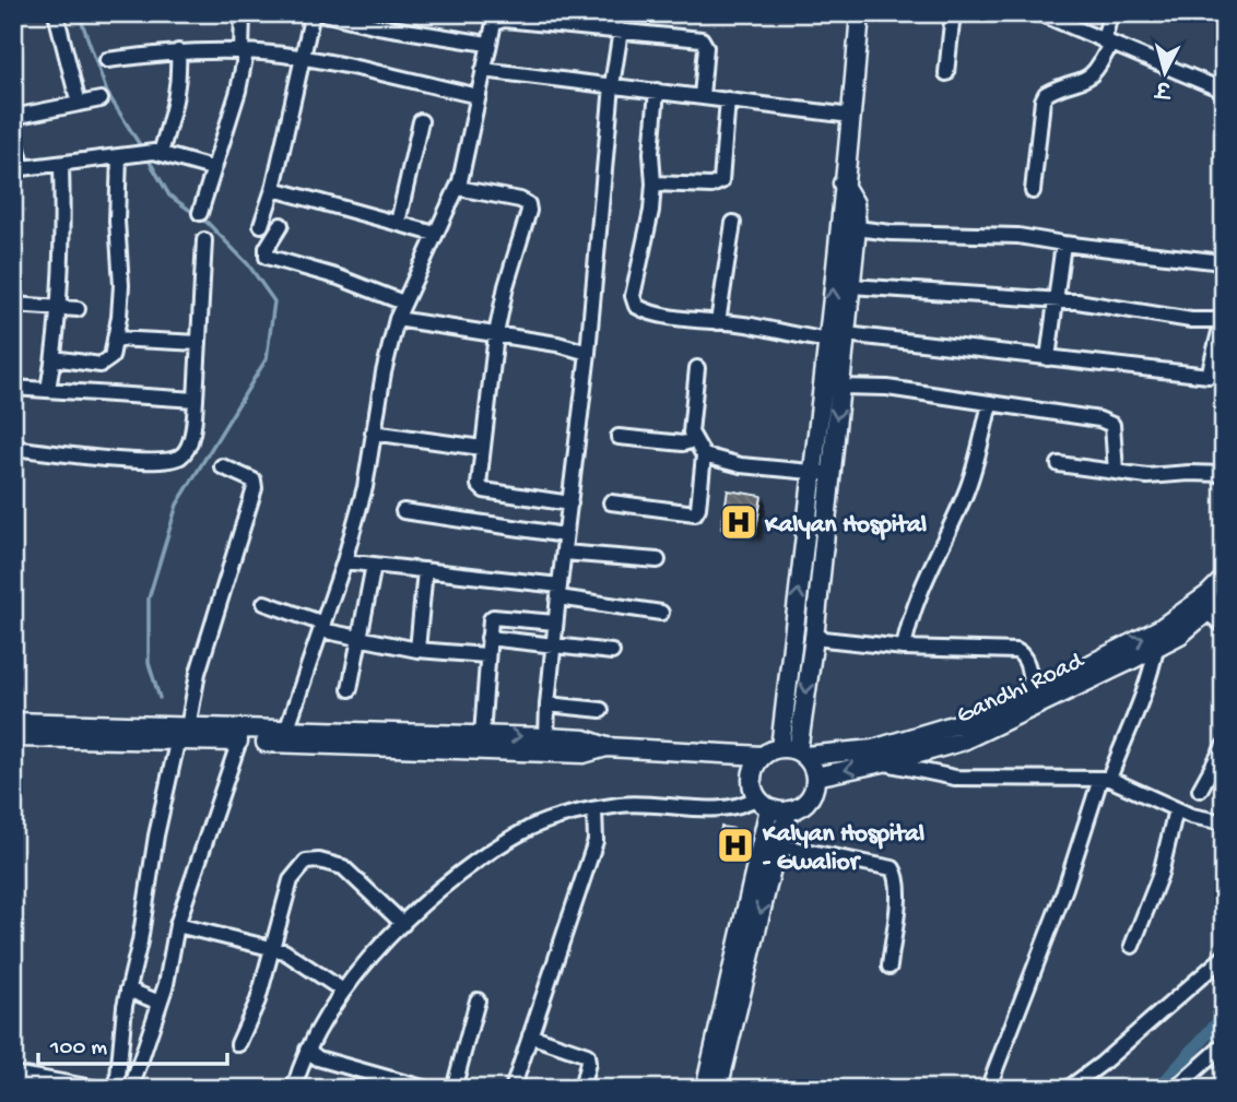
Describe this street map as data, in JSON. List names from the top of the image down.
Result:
{
  "streets": {
    "main road": ["Gandhi Road"]
  },
  "places": {
    "hospital": ["Kalyan Hospital", "Kalyan Hospital - Gwalior"]
  },
  "scale_bar": "100 m",
  "north": "bottom"
}
